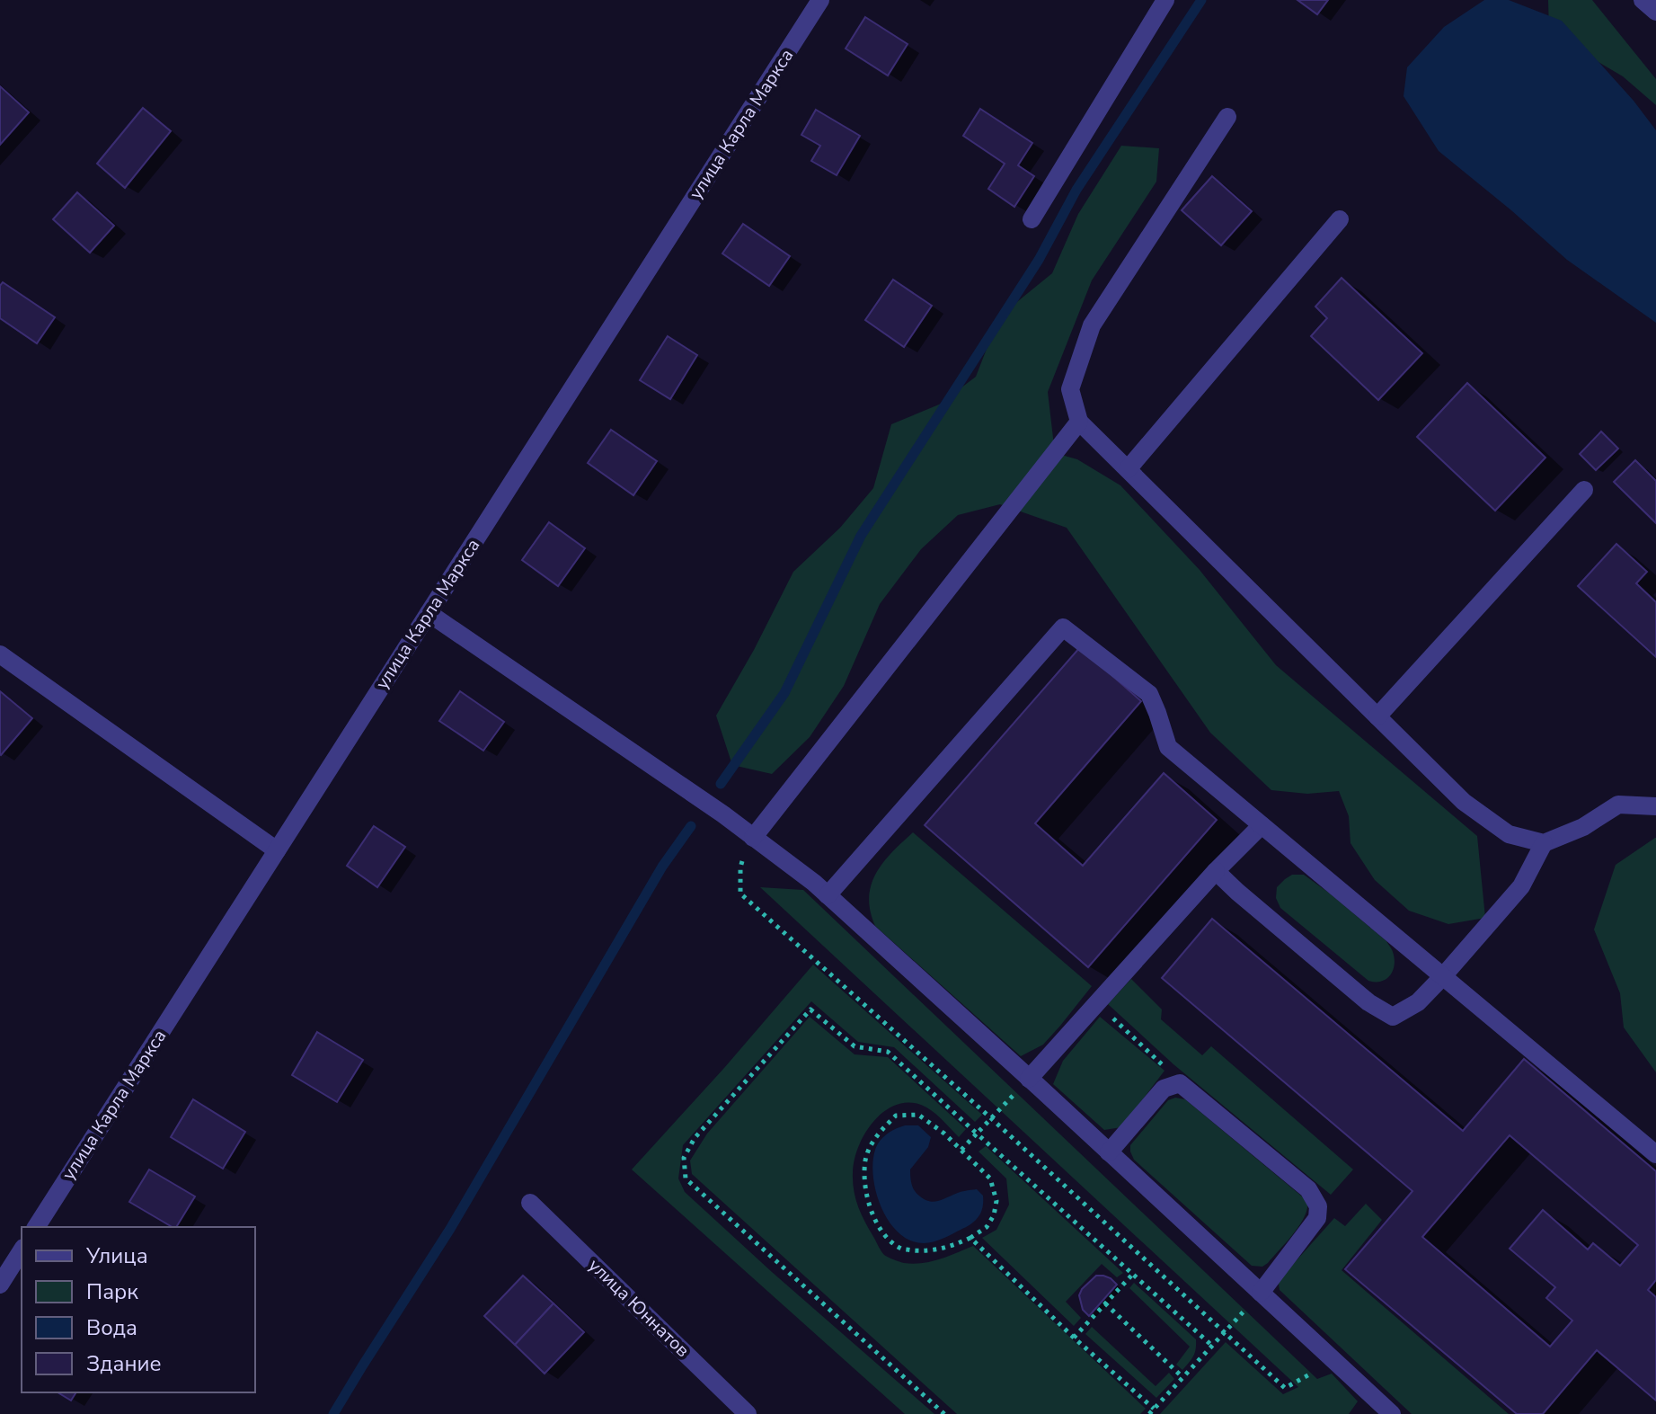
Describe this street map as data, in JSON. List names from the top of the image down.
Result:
{
  "streets": {
    "street": ["улица Карла Маркса", "улица Юннатов"]
  },
  "legend": [
    "Улица",
    "Парк",
    "Вода",
    "Здание"
  ]
}
